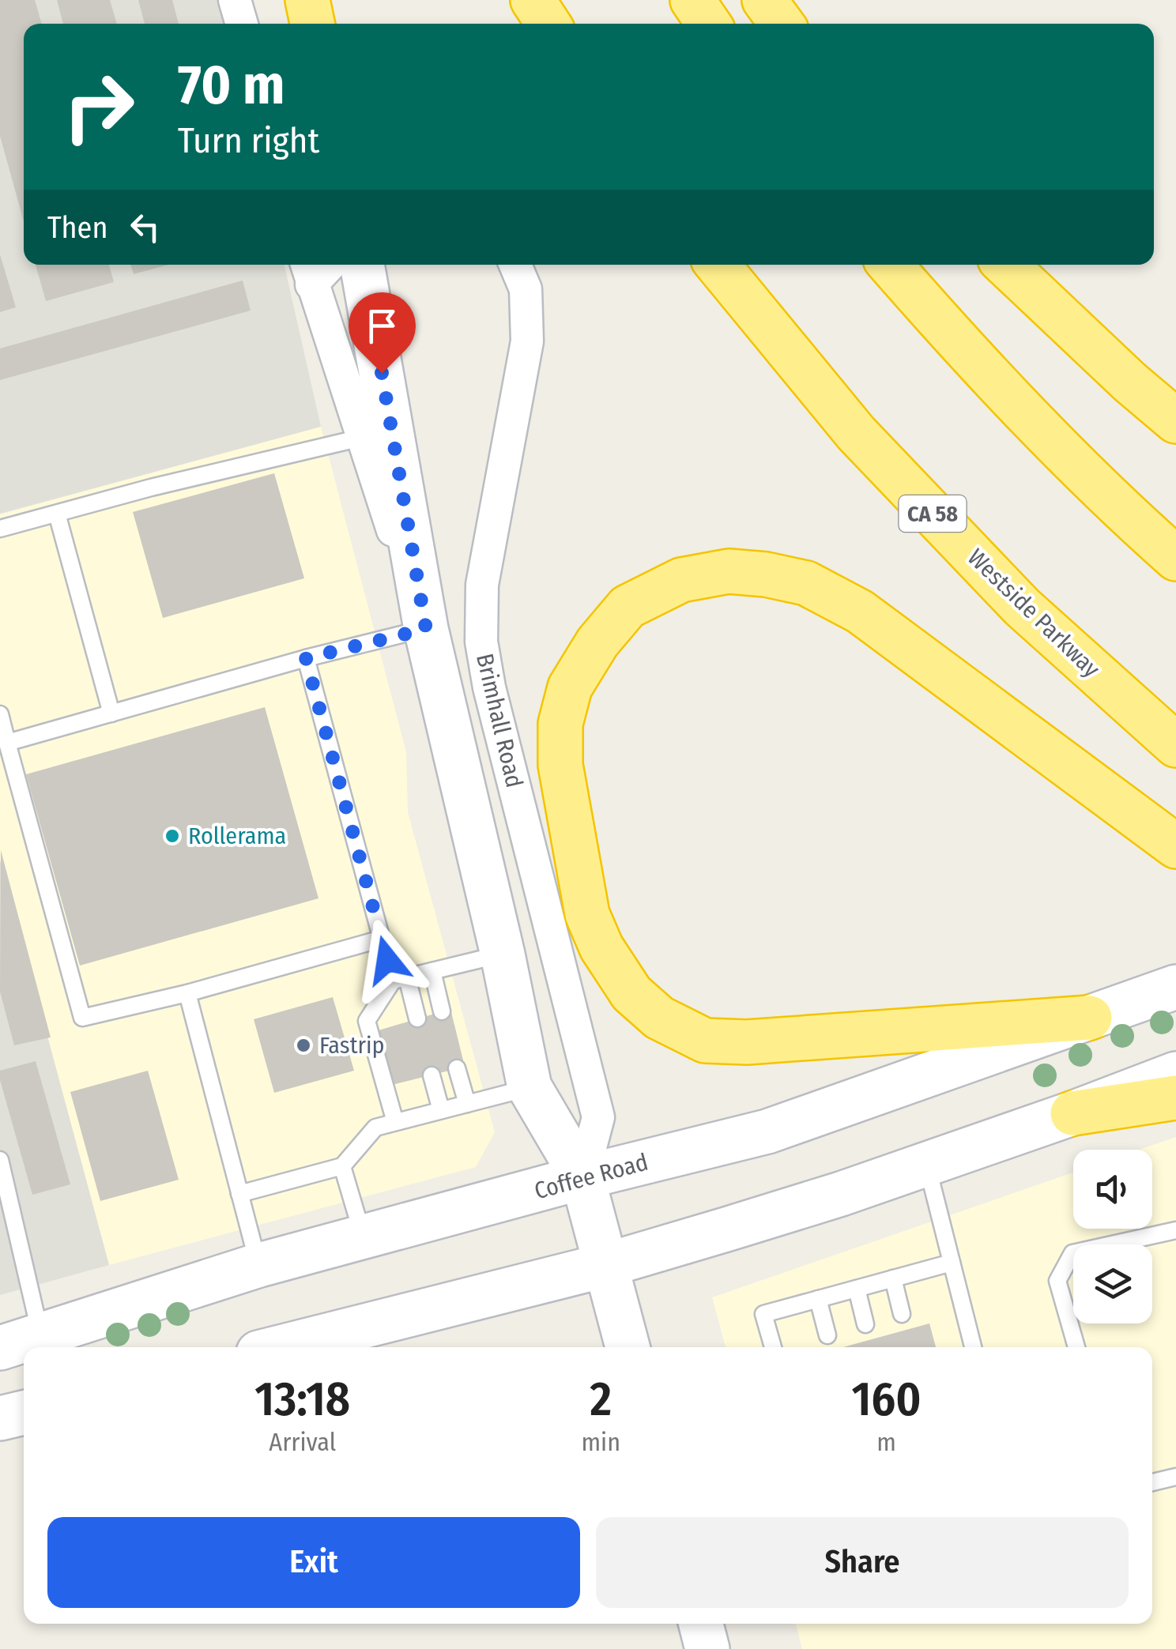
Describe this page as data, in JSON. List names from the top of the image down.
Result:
{
  "streets": {
    "highway": ["CA 58", "Westside Parkway"],
    "main road": ["Brimhall Road", "Coffee Road"]
  },
  "crossings": [
    ["Brimhall Road", "Coffee Road"]
  ],
  "places": ["Rollerama", "Fastrip"],
  "page": {
    "turn": ["70 m", "Turn right"],
    "then": "Then",
    "eta": [
      "13:18",
      "Arrival",
      "2",
      "min",
      "160",
      "m"
    ],
    "buttons": ["Exit", "Share"]
  }
}
